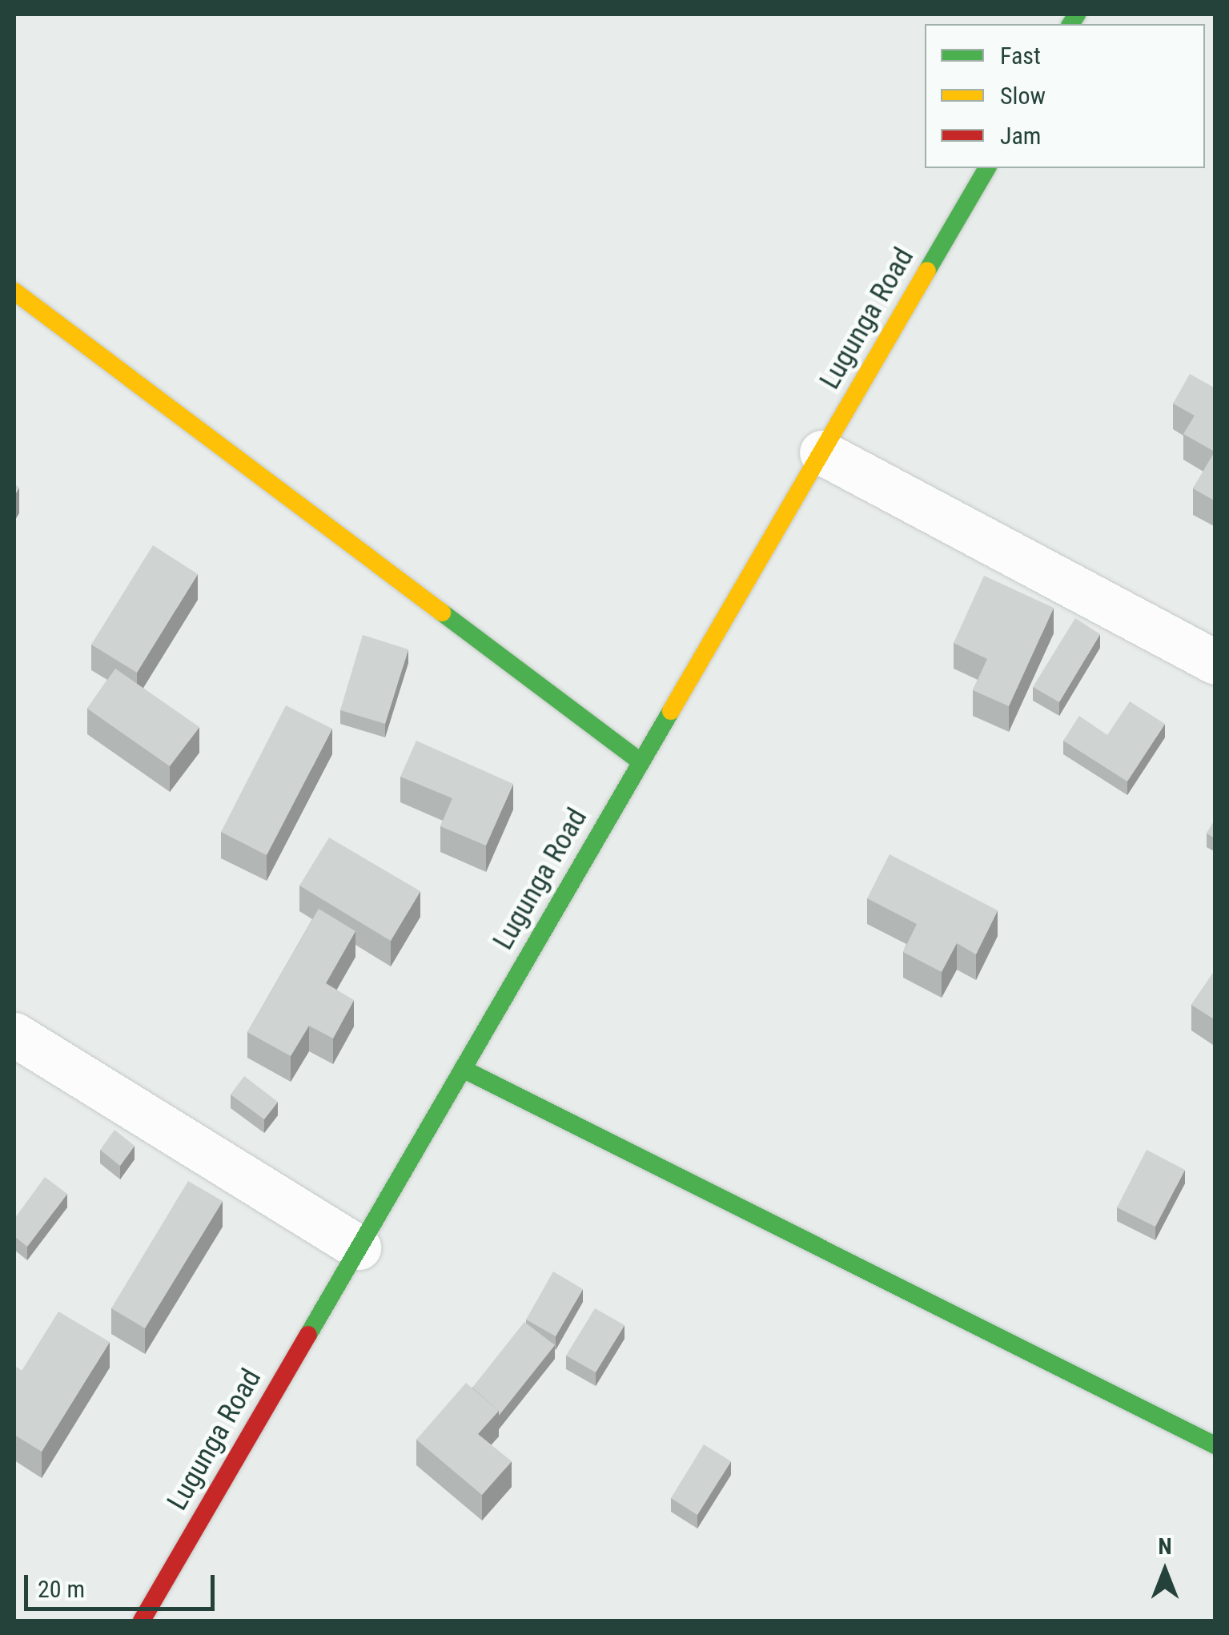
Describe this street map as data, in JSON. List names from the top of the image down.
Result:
{
  "streets": {
    "street": ["Lugunga Road"]
  },
  "legend": ["Fast", "Slow", "Jam"],
  "scale_bar": "20 m",
  "north": "top"
}
